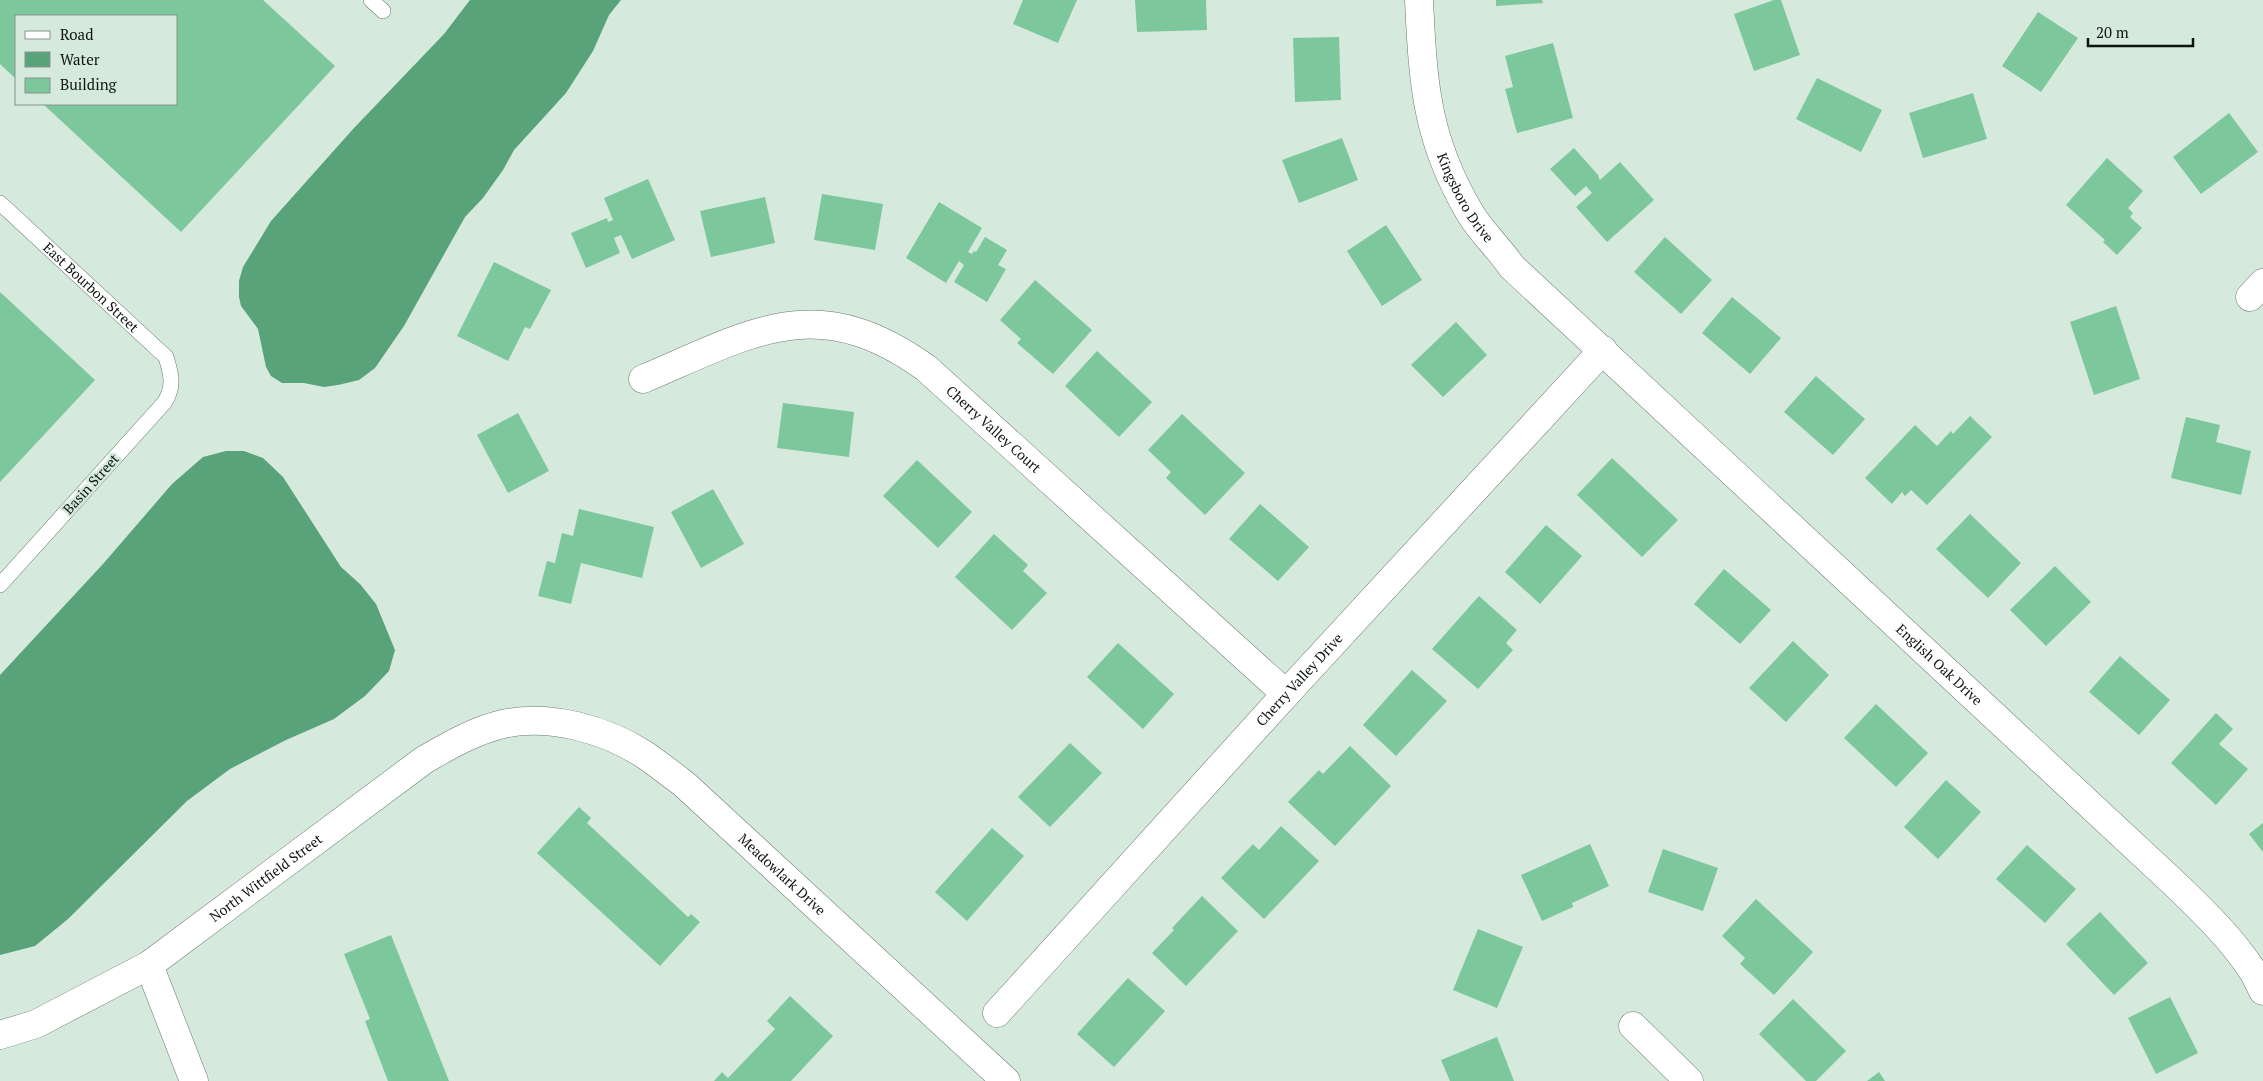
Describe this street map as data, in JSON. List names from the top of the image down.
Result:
{
  "streets": {
    "street": [
      "Kingsboro Drive",
      "Cherry Valley Court",
      "English Oak Drive",
      "Cherry Valley Drive",
      "Meadowlark Drive",
      "North Wittfield Street"
    ],
    "lane": ["East Bourbon Street", "Basin Street"]
  },
  "crossings": [
    ["Kingsboro Drive", "English Oak Drive"],
    ["Kingsboro Drive", "Cherry Valley Drive"],
    ["East Bourbon Street", "Basin Street"],
    ["Cherry Valley Court", "Cherry Valley Drive"],
    ["English Oak Drive", "Cherry Valley Drive"],
    ["Meadowlark Drive", "North Wittfield Street"]
  ],
  "legend": ["Road", "Water", "Building"],
  "scale_bar": "20 m"
}
